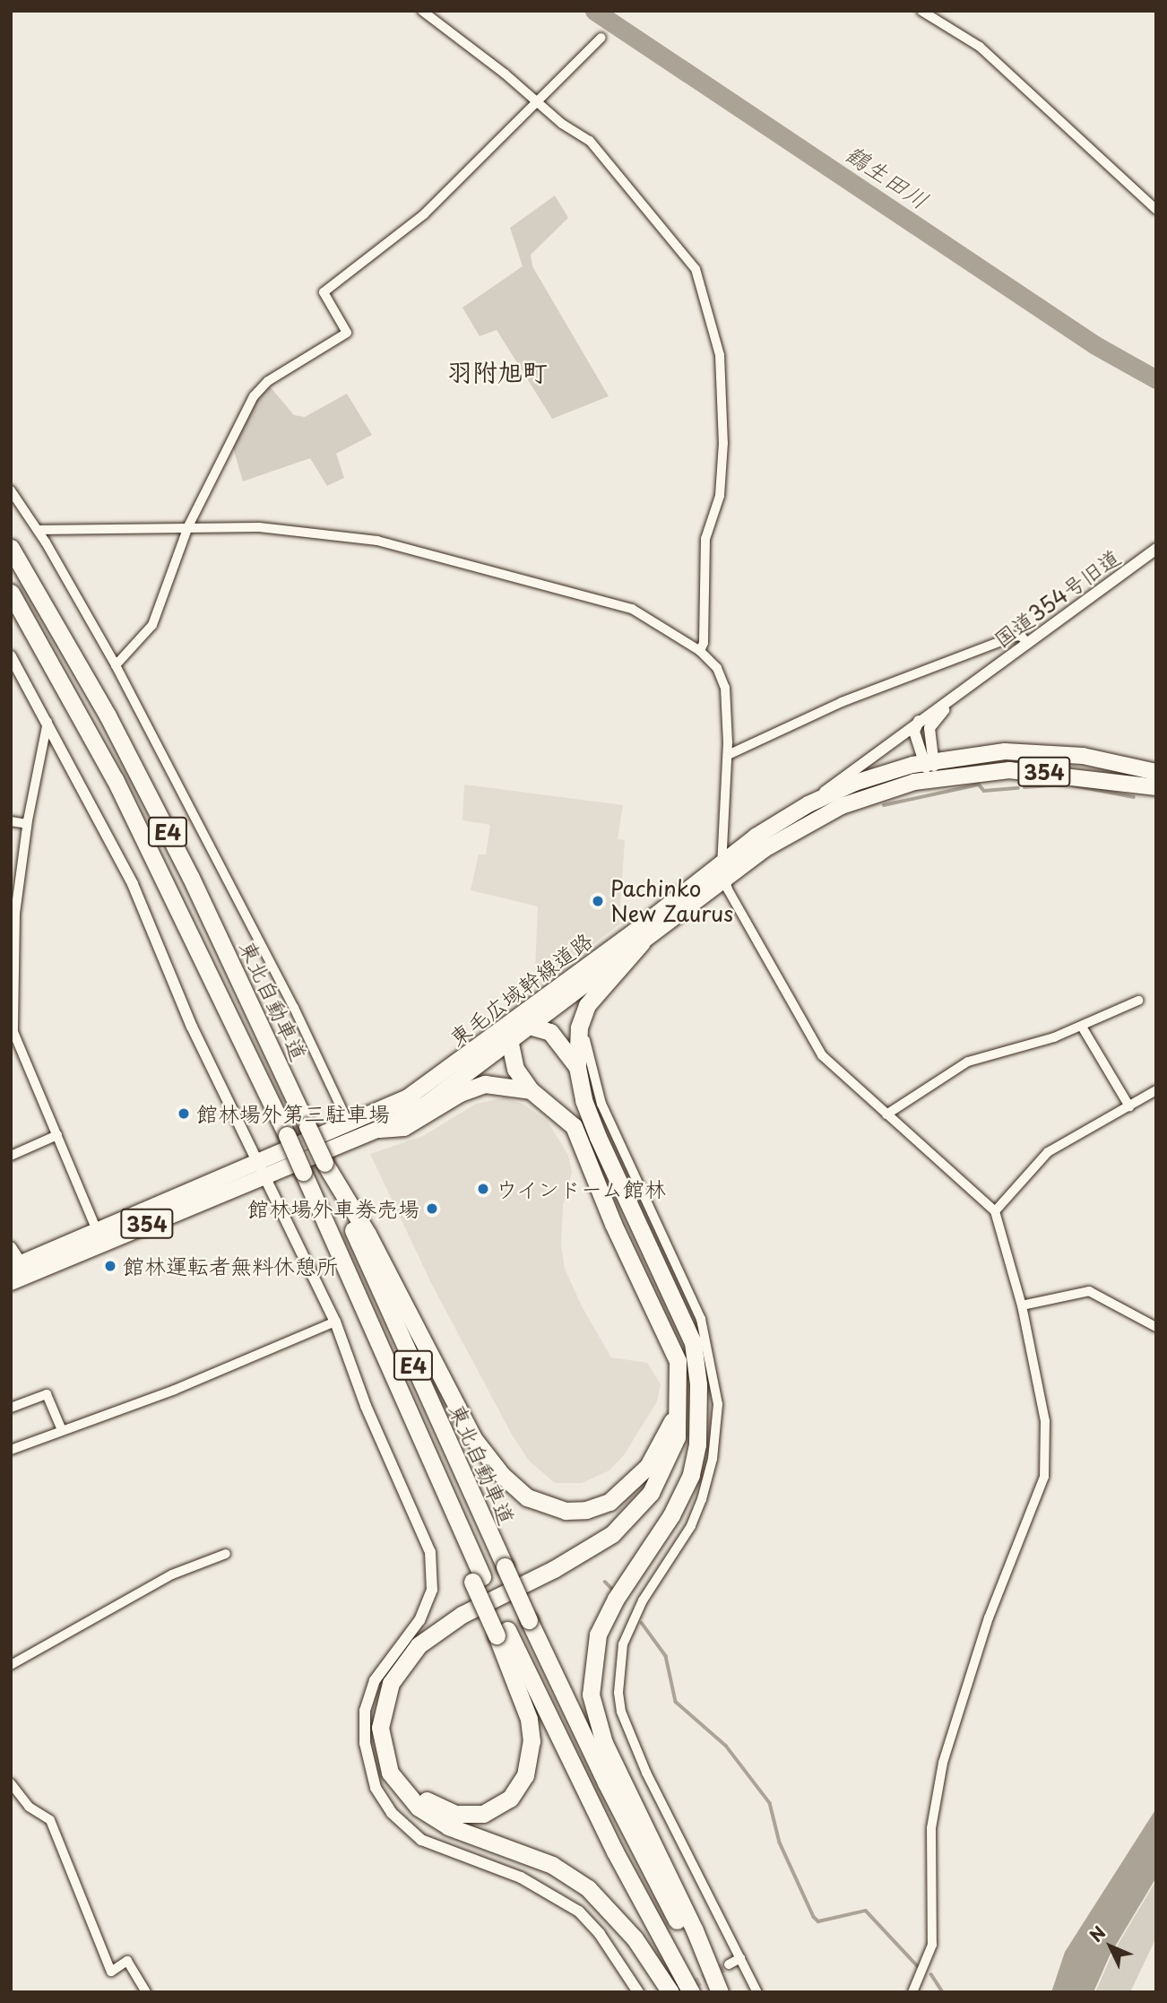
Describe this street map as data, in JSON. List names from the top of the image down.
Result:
{
  "streets": {
    "highway": [
      "354",
      "E4",
      "東毛広域幹線道路",
      "東北自動車道"
    ],
    "street": ["国道354号旧道"]
  },
  "crossings": [
    ["国道354号旧道", "東毛広域幹線道路"]
  ],
  "districts": ["羽附旭町"],
  "water": ["鶴生田川"],
  "places": [
    "Pachinko New Zaurus",
    "館林場外第三駐車場",
    "ウインドーム館林",
    "館林場外車券売場",
    "館林運転者無料休憩所"
  ],
  "north": "top left"
}
